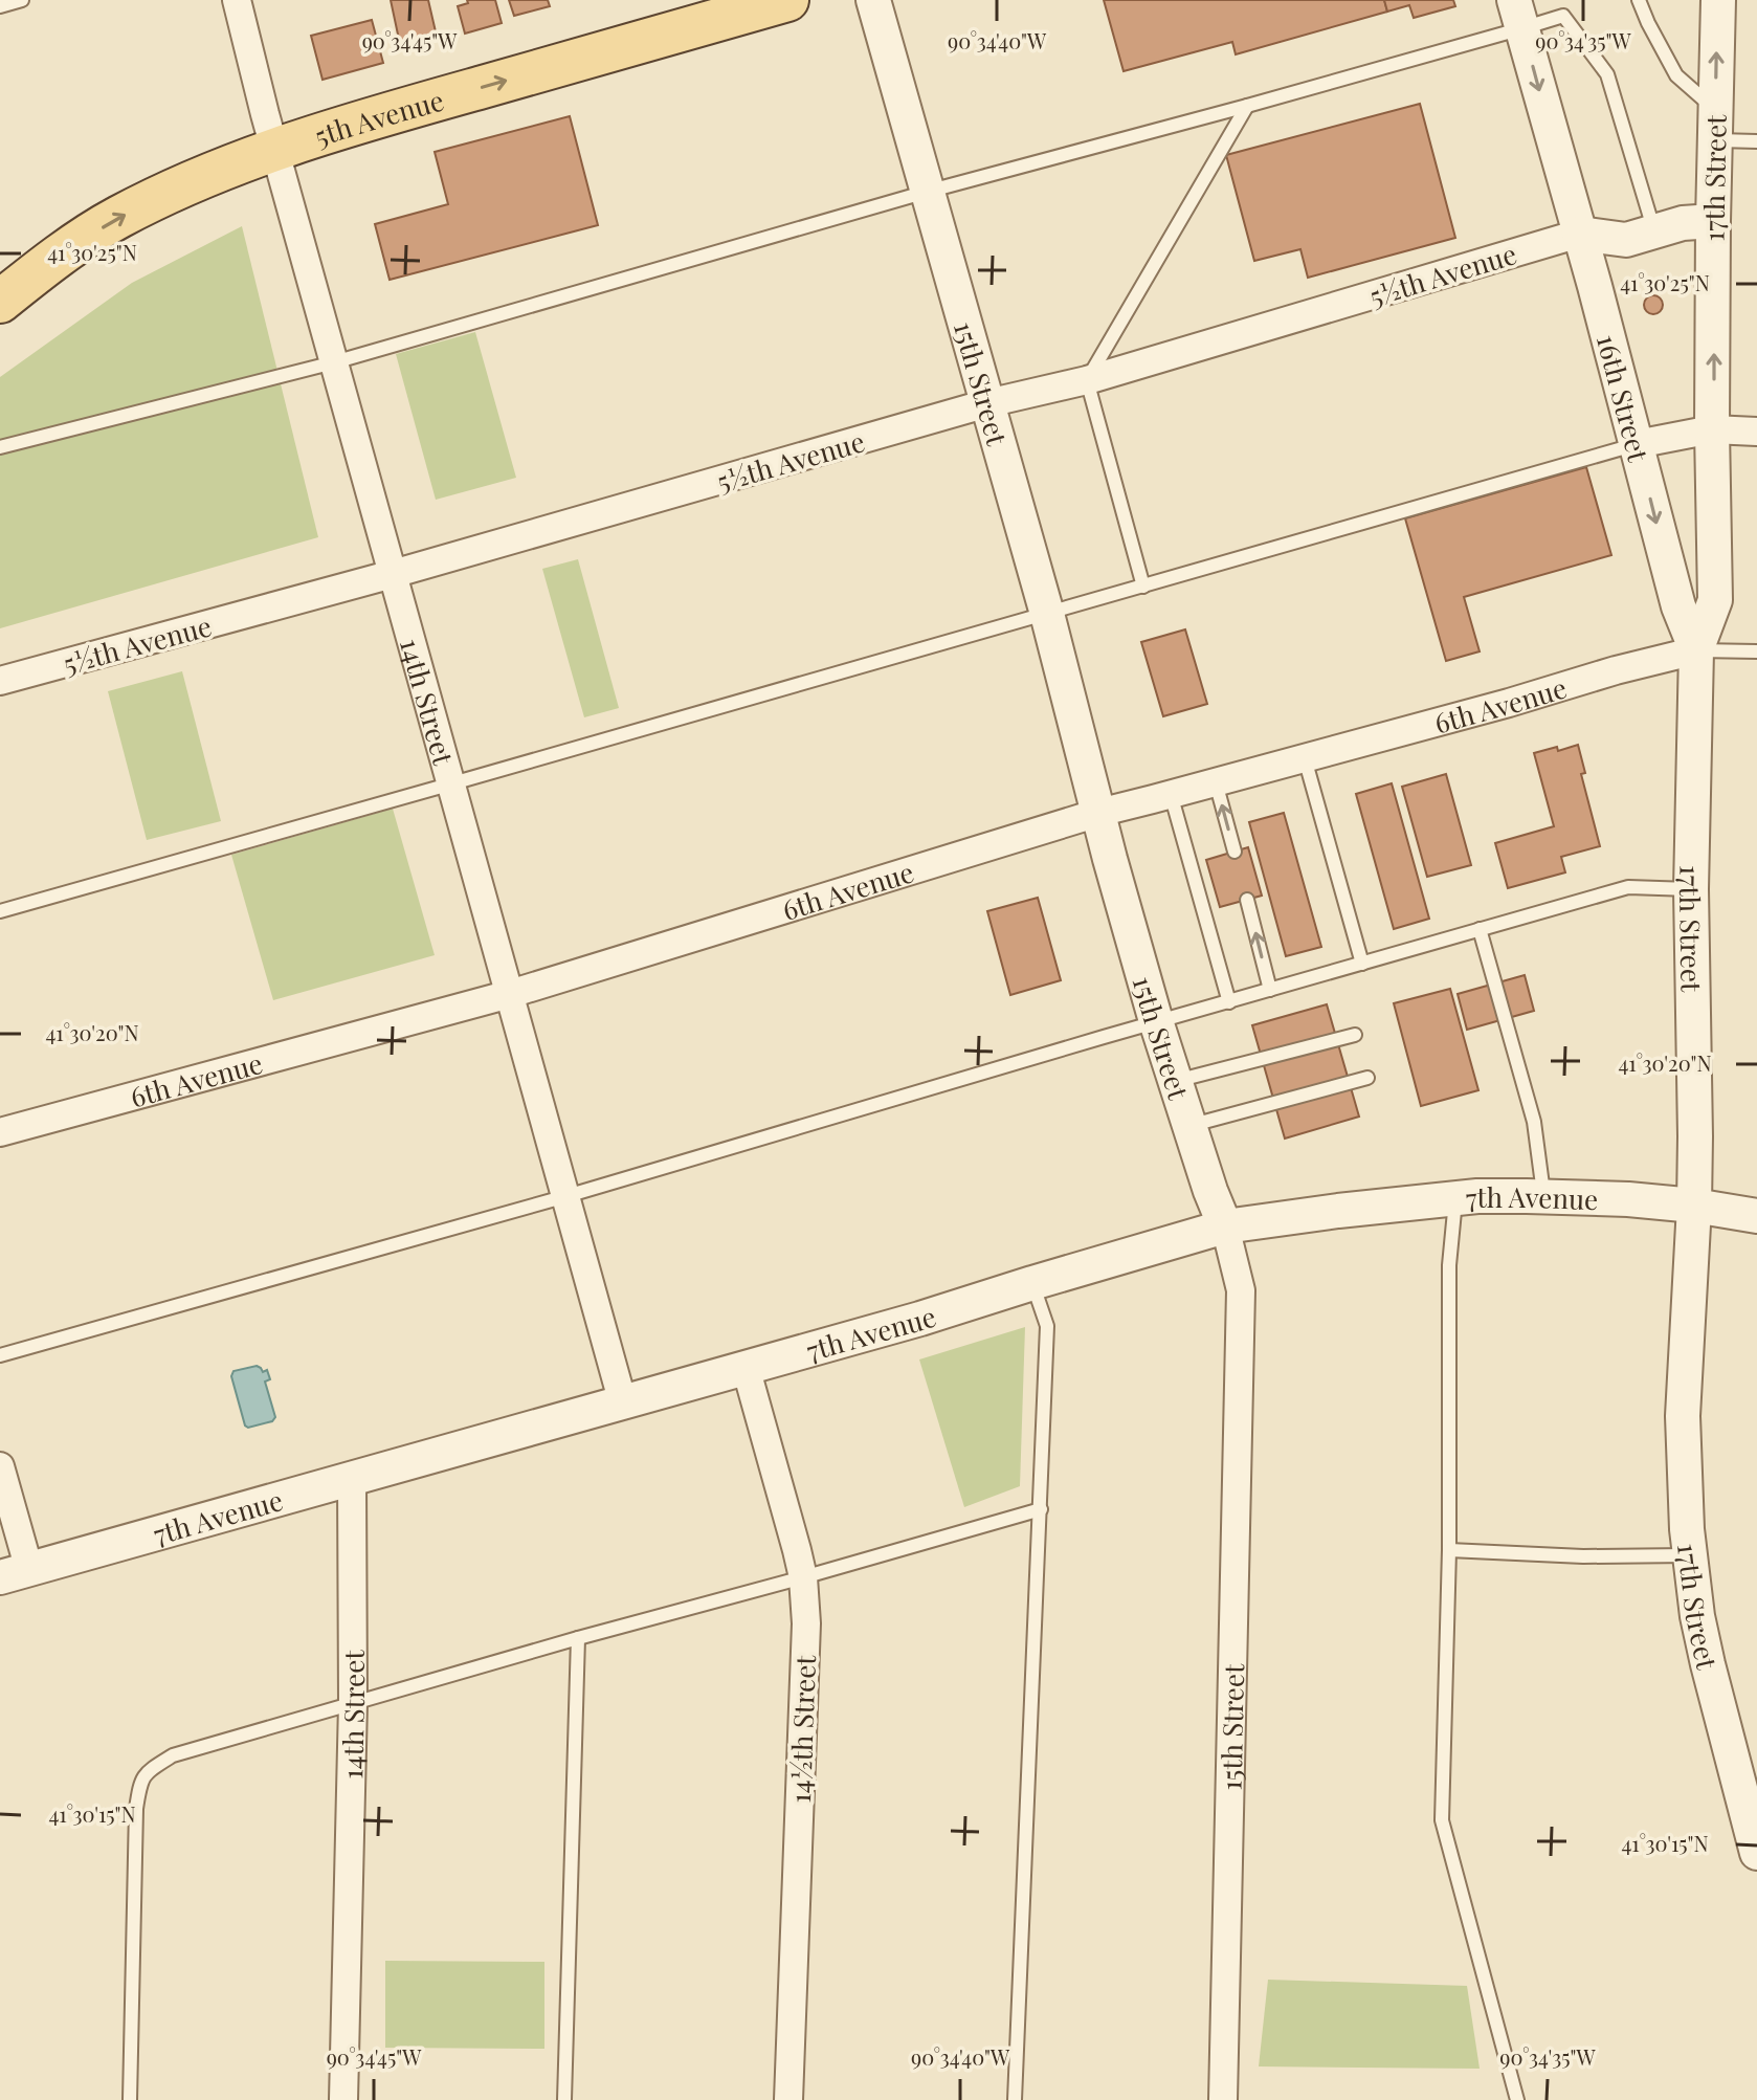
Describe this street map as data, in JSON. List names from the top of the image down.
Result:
{
  "streets": {
    "main road": ["5th Avenue"],
    "street": [
      "17th Street",
      "5½th Avenue",
      "15th Street",
      "16th Street",
      "14th Street",
      "6th Avenue",
      "7th Avenue",
      "14½th Street"
    ]
  },
  "crossings": [
    ["5th Avenue", "14th Street"],
    ["17th Street", "16th Street"],
    ["17th Street", "6th Avenue"],
    ["17th Street", "7th Avenue"],
    ["5½th Avenue", "15th Street"],
    ["5½th Avenue", "16th Street"],
    ["5½th Avenue", "14th Street"],
    ["15th Street", "6th Avenue"],
    ["15th Street", "7th Avenue"],
    ["16th Street", "6th Avenue"],
    ["14th Street", "6th Avenue"],
    ["14th Street", "7th Avenue"],
    ["7th Avenue", "14½th Street"]
  ],
  "one_way": ["5th Avenue", "16th Street"],
  "coordinates": [
    "90°34'45\"W",
    "90°34'40\"W",
    "90°34'35\"W",
    "41°30'25\"N",
    "41°30'20\"N",
    "41°30'15\"N"
  ]
}
